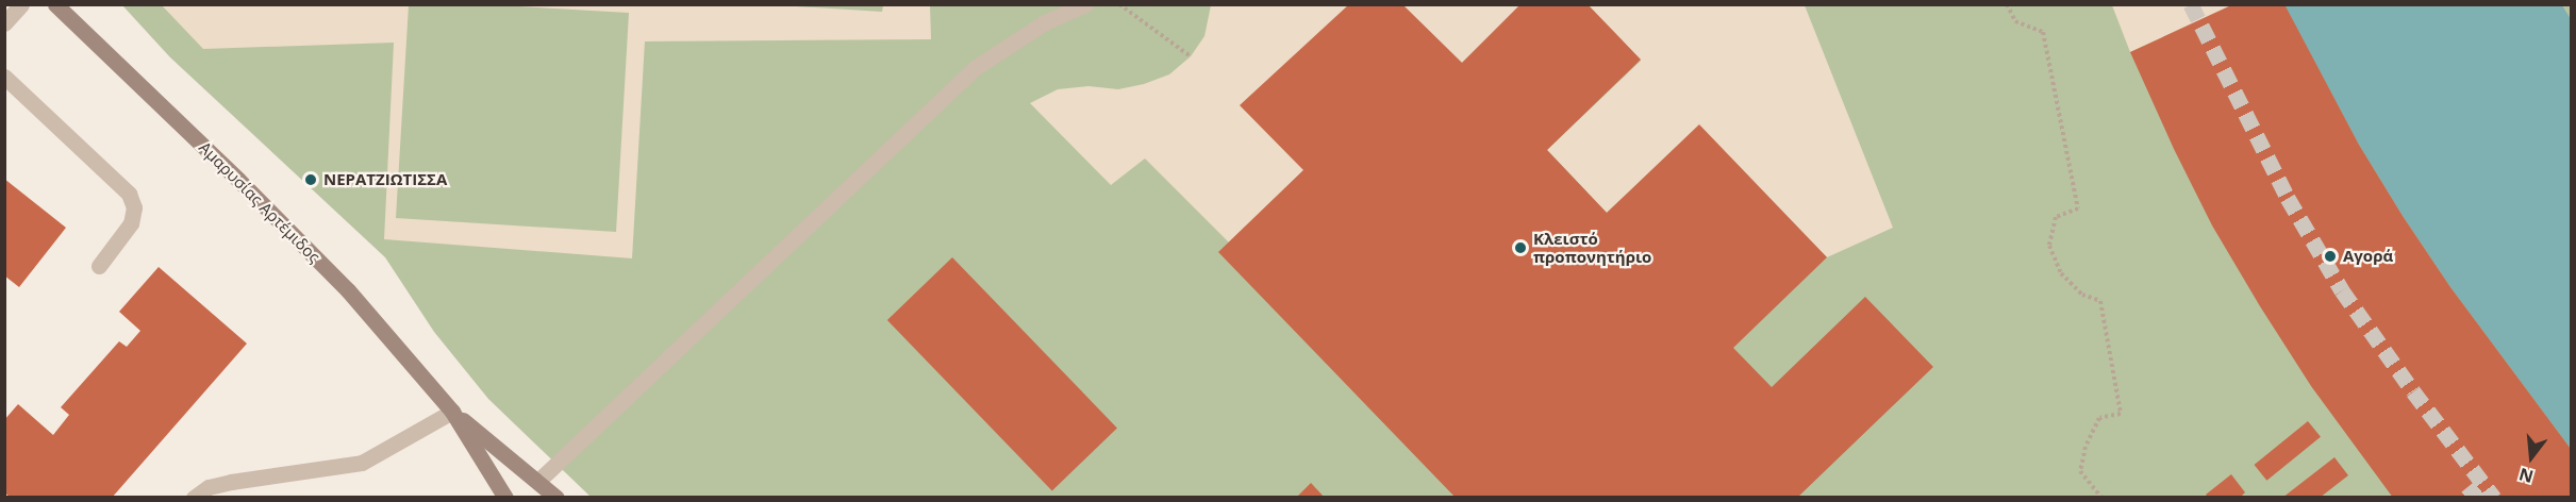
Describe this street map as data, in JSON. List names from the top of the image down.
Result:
{
  "streets": {
    "main road": ["Αμαρυσίας Αρτέμιδος"]
  },
  "places": ["ΝΕΡΑΤΖΙΩΤΙΣΣΑ", "Κλειστό προπονητήριο", "Αγορά"],
  "north": "bottom"
}
